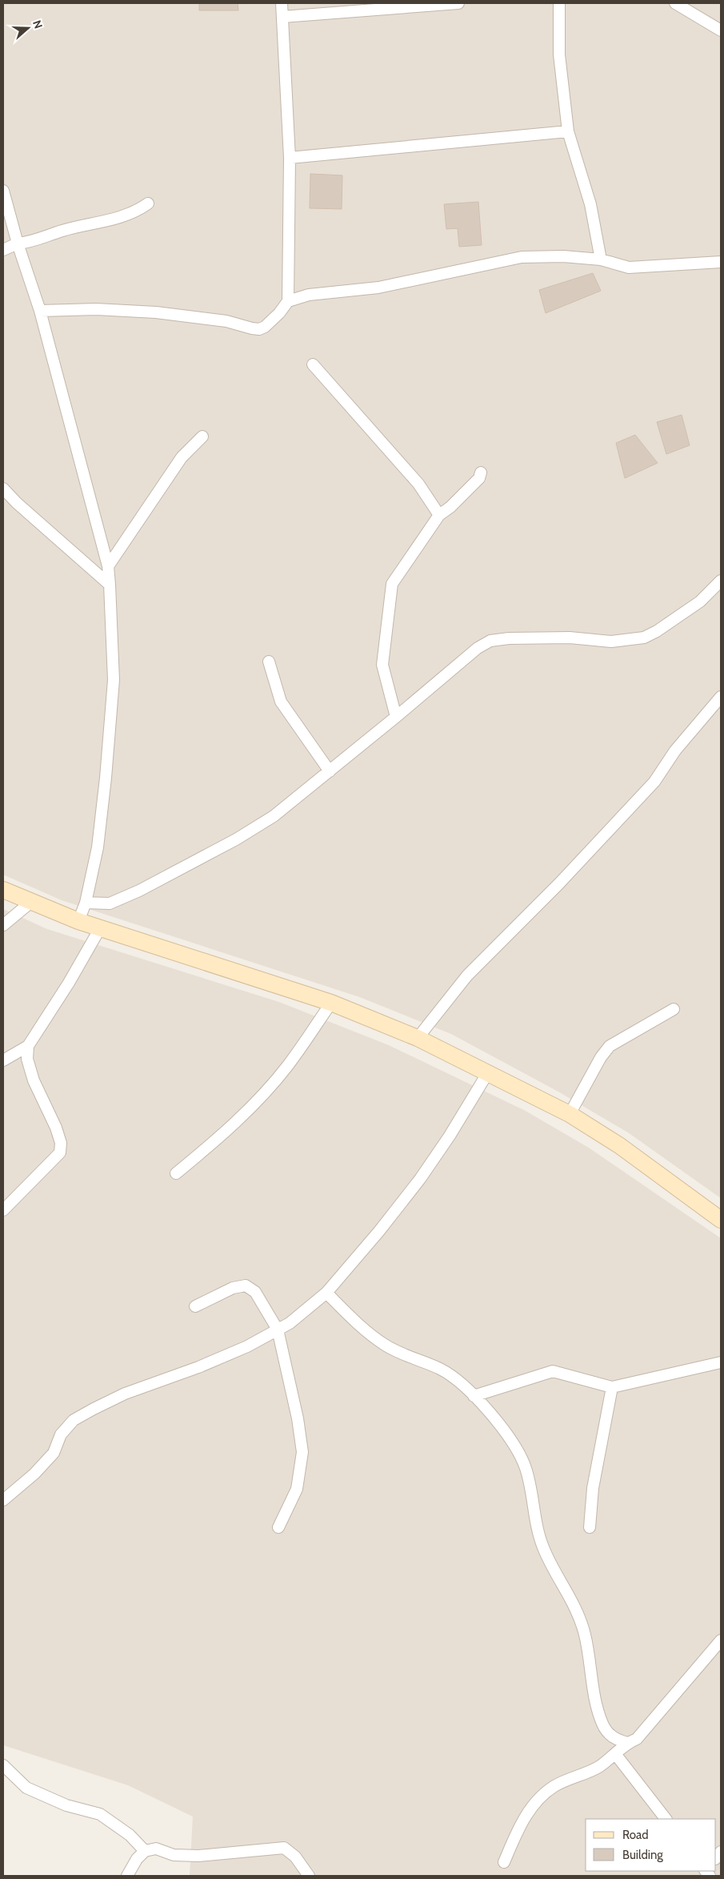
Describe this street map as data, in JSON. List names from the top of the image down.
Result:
{
  "legend": ["Road", "Building"],
  "north": "right"
}
